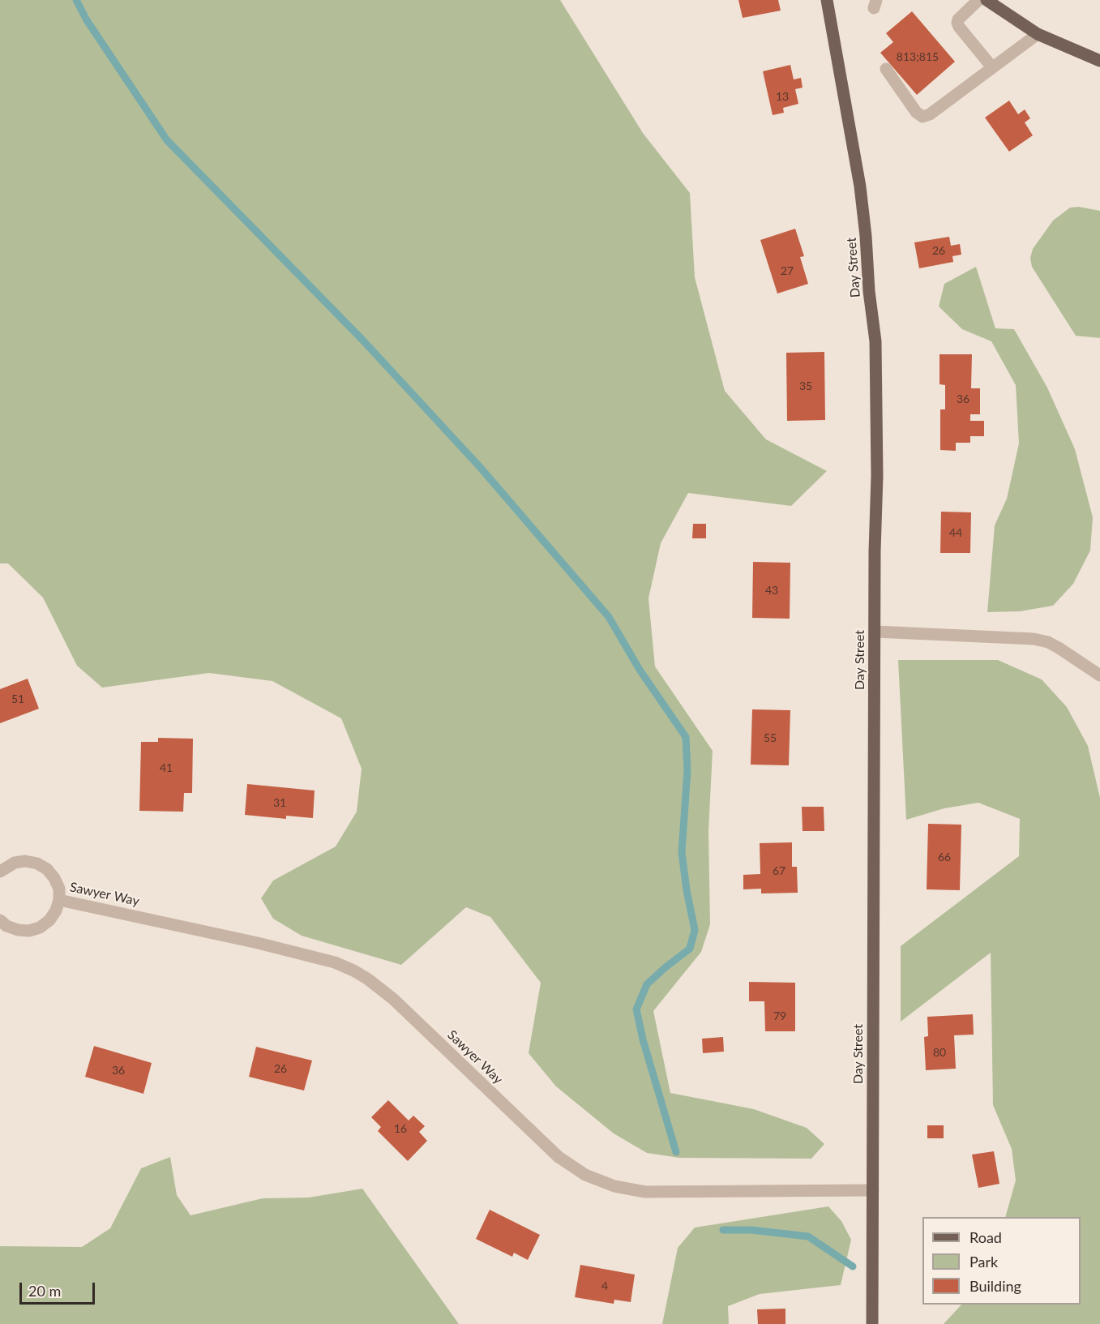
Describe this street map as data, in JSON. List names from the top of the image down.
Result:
{
  "streets": {
    "main road": ["Day Street"],
    "street": ["Sawyer Way"]
  },
  "crossings": [
    ["Day Street", "Sawyer Way"]
  ],
  "house_numbers": [
    "813;815",
    "13",
    "26",
    "27",
    "35",
    "36",
    "44",
    "43",
    "51",
    "55",
    "41",
    "31",
    "66",
    "67",
    "79",
    "80",
    "26",
    "36",
    "16",
    "4"
  ],
  "legend": ["Road", "Park", "Building"],
  "scale_bar": "20 m"
}
